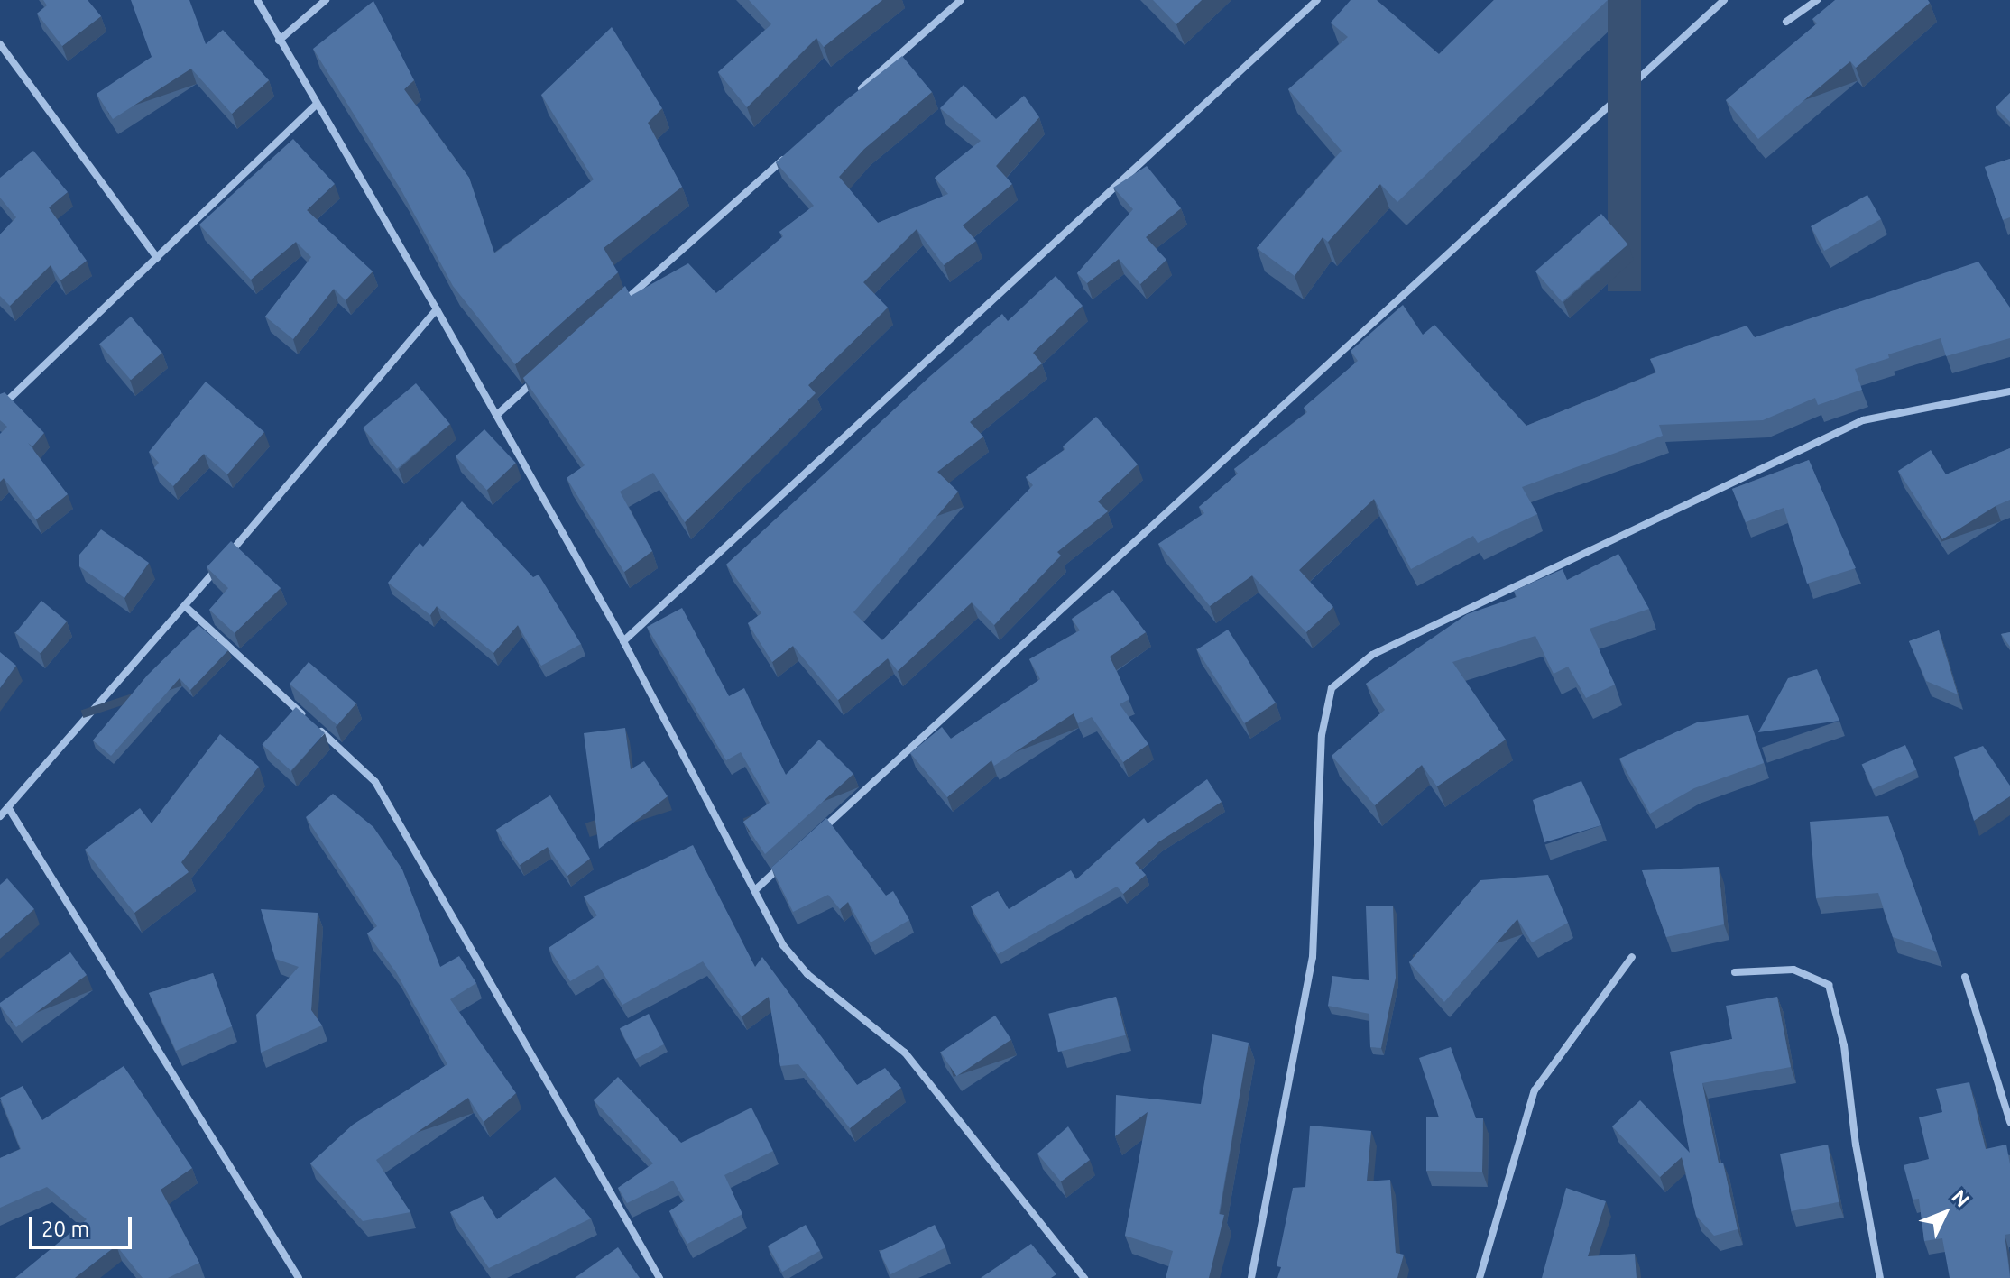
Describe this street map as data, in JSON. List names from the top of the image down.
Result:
{
  "scale_bar": "20 m",
  "north": "top right"
}
